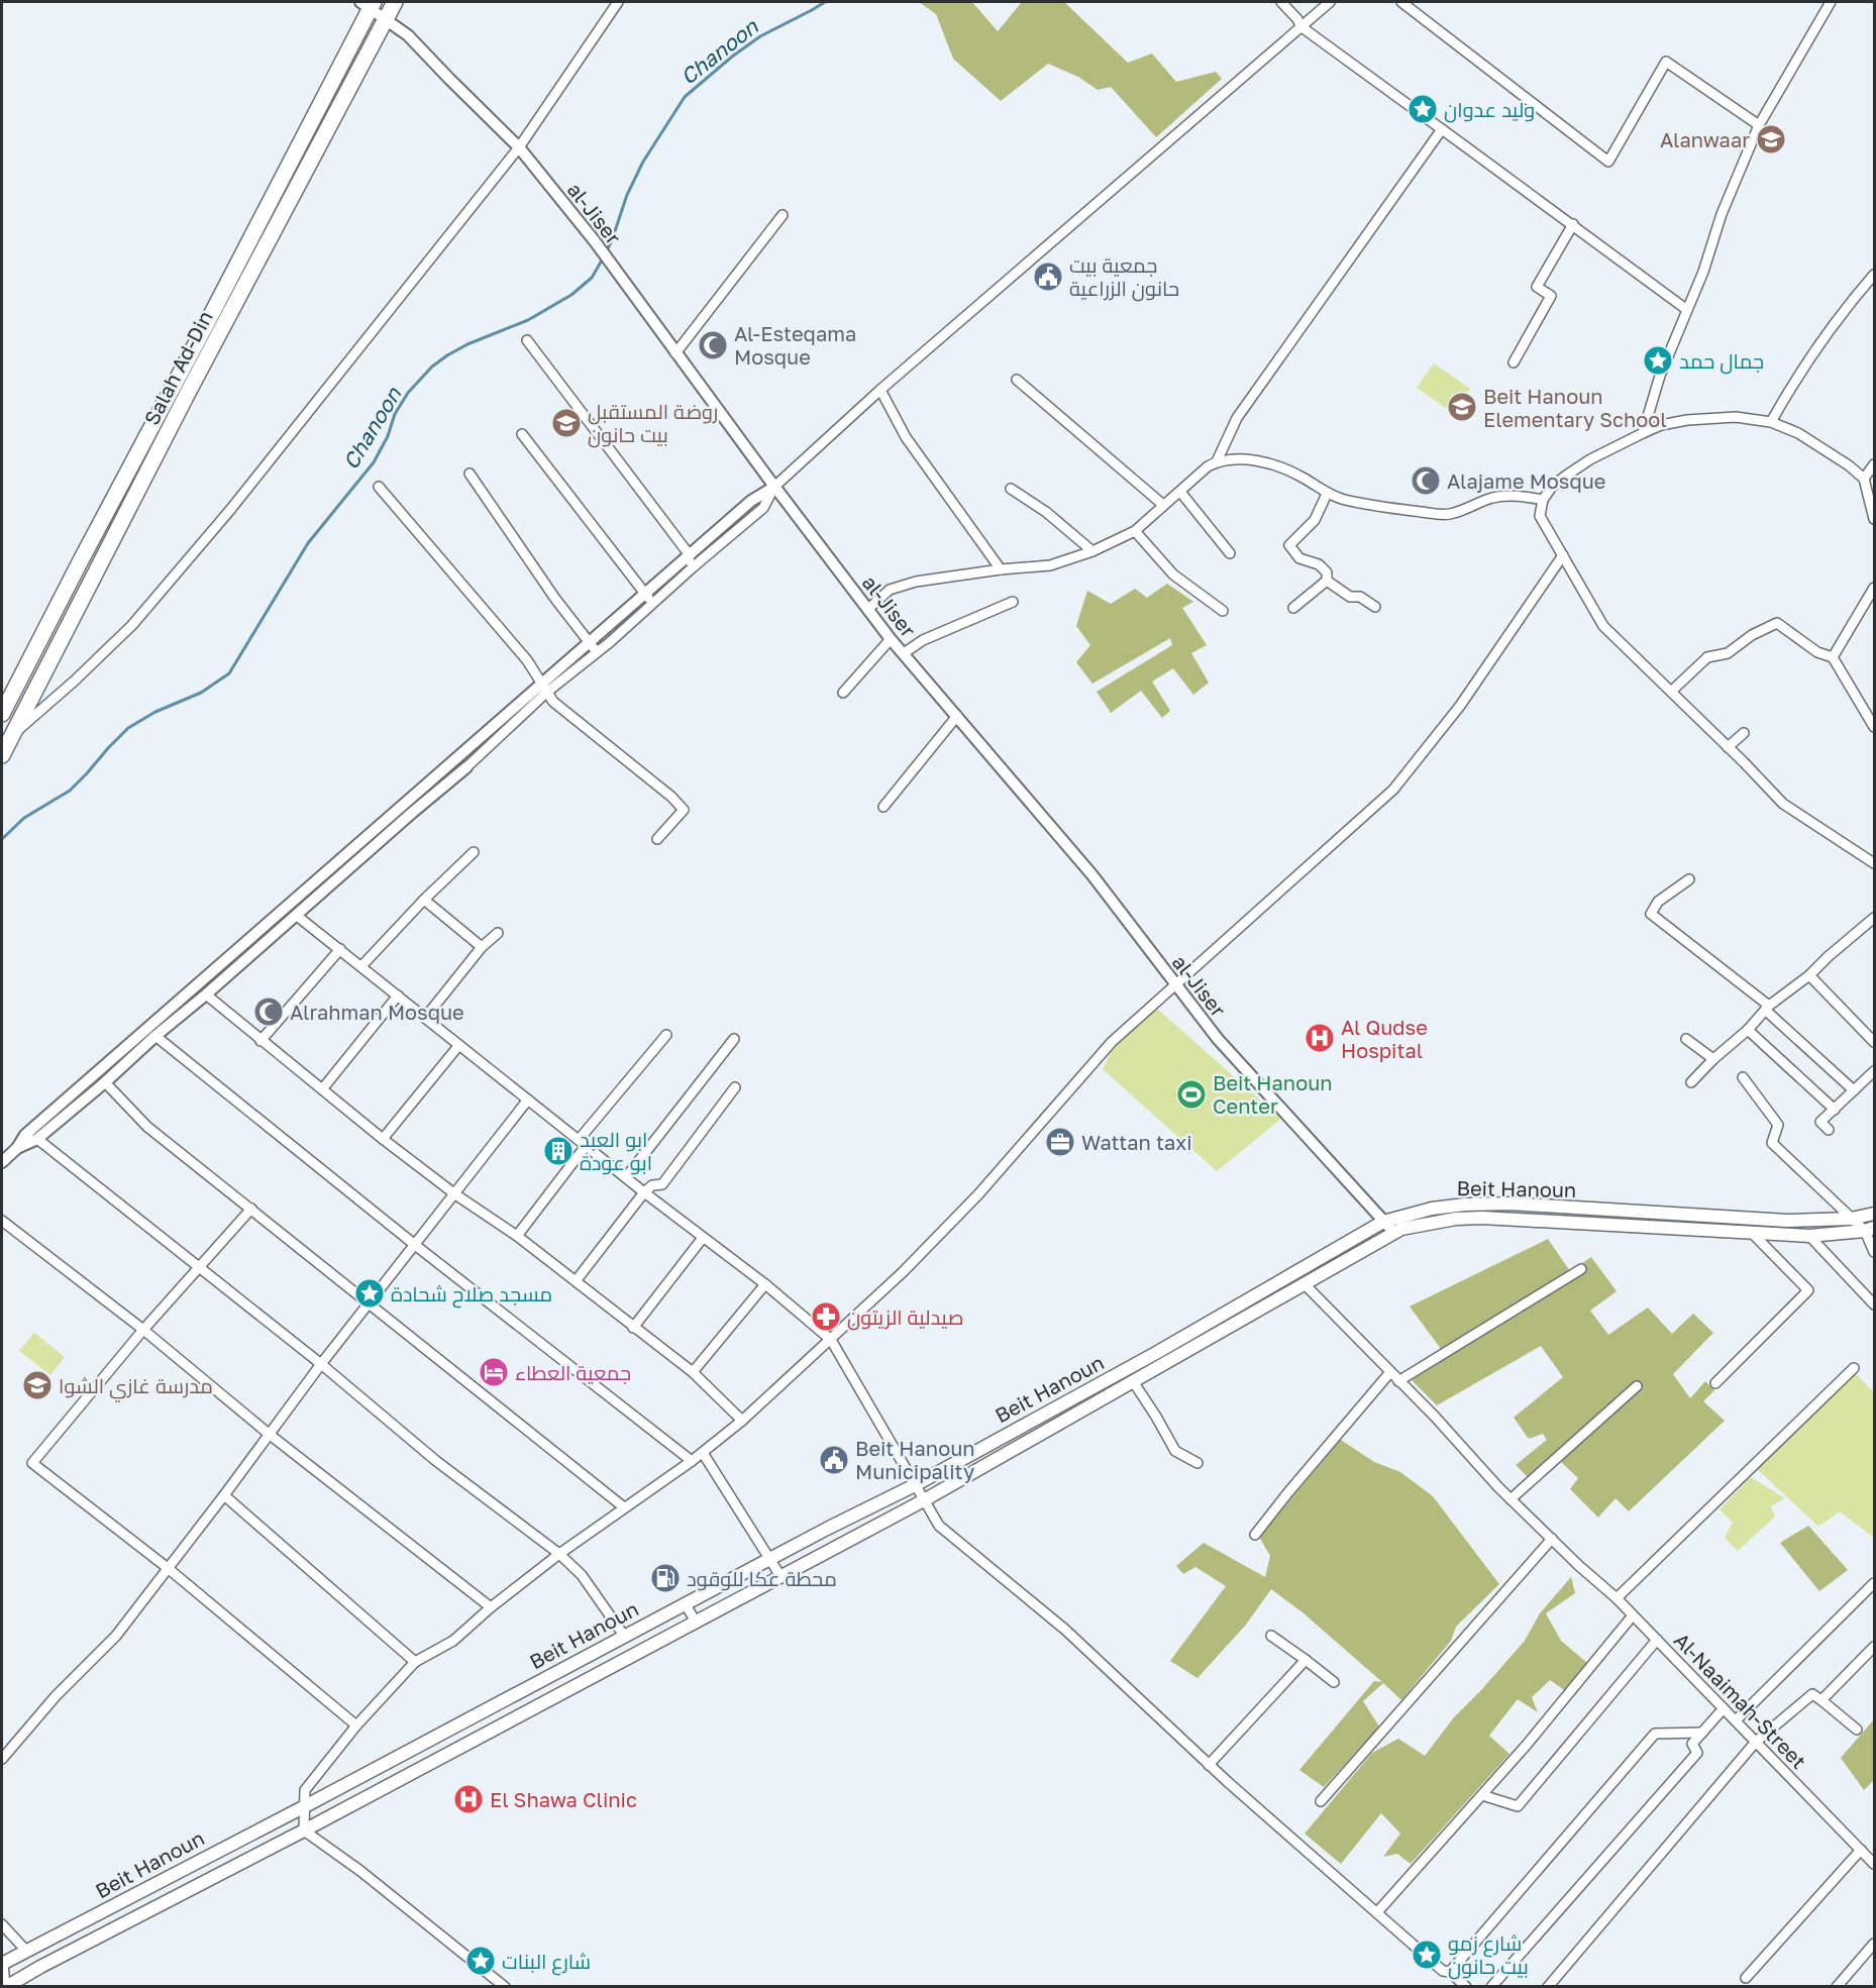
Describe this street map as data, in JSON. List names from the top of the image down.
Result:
{
  "streets": {
    "highway": ["Salah Ad-Din"],
    "main road": ["Beit Hanoun"],
    "street": ["al-Jiser", "Al-Naaimah-Street"]
  },
  "crossings": [
    ["al-Jiser", "Salah Ad-Din"],
    ["al-Jiser", "Beit Hanoun"],
    ["Beit Hanoun", "Al-Naaimah-Street"]
  ],
  "water": ["Chanoon"],
  "places": {
    "place": [
      "وليد عدوان",
      "جمال حمد",
      "مسجد صلاح شحادة",
      "شارع زمو بيت حانون",
      "شارع البنات"
    ],
    "school or university": [
      "Alanwaar",
      "Beit Hanoun Elementary School",
      "روضة المستقبل بيت حانون",
      "مدرسة غازي الشوا"
    ],
    "public building": ["جمعية بيت حانون الزراعية", "Beit Hanoun Municipality"],
    "mosque": ["Al-Esteqama Mosque", "Alajame Mosque", "Alrahman Mosque"],
    "hospital": ["Al Qudse Hospital", "El Shawa Clinic"],
    "sports": ["Beit Hanoun Center"],
    "office": ["Wattan taxi"],
    "building": ["ابو العبد ابو عودة"],
    "pharmacy": ["صيدلية الزيتون"],
    "hotel": ["جمعية العطاء"],
    "fuel station": ["محطة عكا للوقود"]
  }
}
